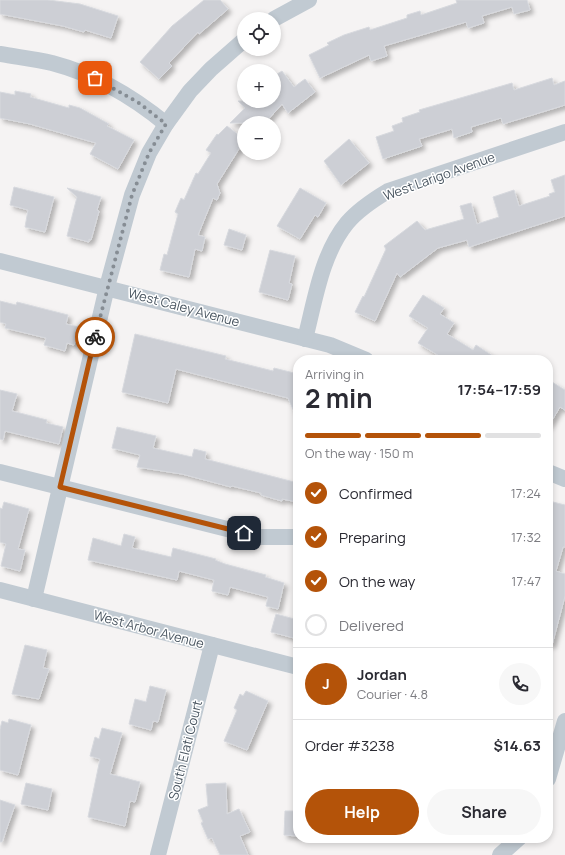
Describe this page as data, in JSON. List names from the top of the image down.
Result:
{
  "streets": {
    "street": [
      "West Larigo Avenue",
      "West Caley Avenue",
      "West Arbor Avenue",
      "South Elati Court"
    ]
  },
  "crossings": [
    ["West Larigo Avenue", "West Caley Avenue"],
    ["West Arbor Avenue", "South Elati Court"]
  ],
  "page": {
    "map_buttons": ["+", "−"],
    "heading": ["2 min", "Arriving in", "17:54–17:59"],
    "panel": [
      "Jordan",
      "Courier · 4.8",
      "Order #3238",
      "$14.63"
    ],
    "bar": "On the way · 150 m",
    "list": [
      ["Confirmed", "17:24"],
      ["Preparing", "17:32"],
      ["On the way", "17:47"],
      "Delivered"
    ],
    "round": "J",
    "buttons": ["Help", "Share"]
  }
}
